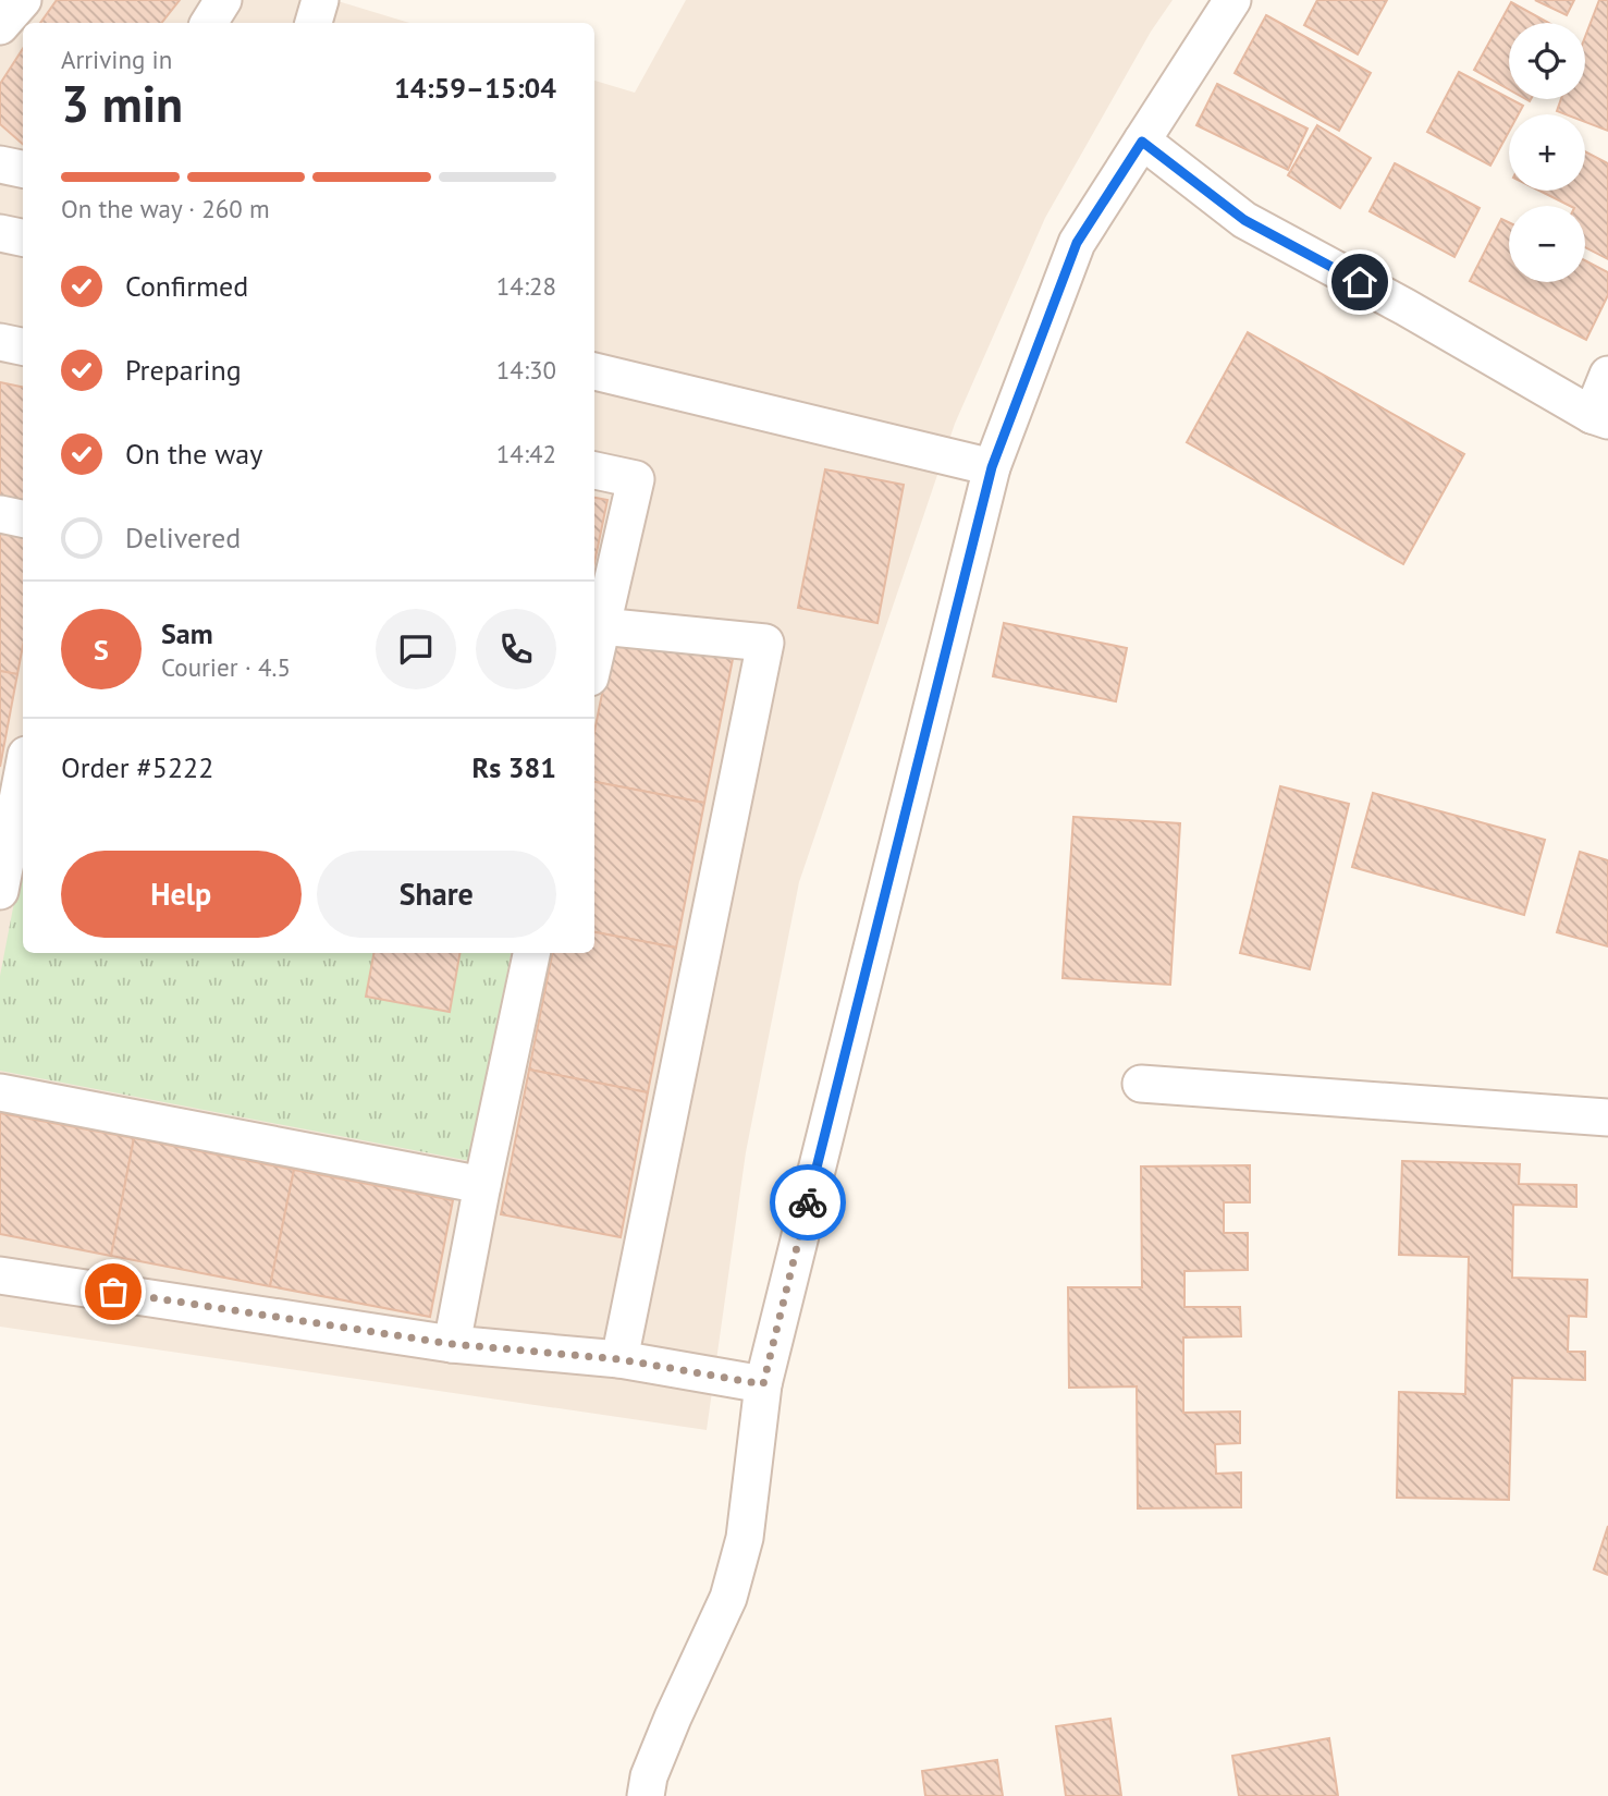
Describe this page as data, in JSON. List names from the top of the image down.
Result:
{
  "page": {
    "map_buttons": ["+", "−"],
    "heading": ["3 min", "Arriving in", "14:59–15:04"],
    "panel": [
      "Sam",
      "Courier · 4.5",
      "Order #5222",
      "Rs 381"
    ],
    "bar": "On the way · 260 m",
    "list": [
      ["Confirmed", "14:28"],
      ["Preparing", "14:30"],
      ["On the way", "14:42"],
      "Delivered"
    ],
    "round": "S",
    "buttons": ["Help", "Share"]
  }
}
